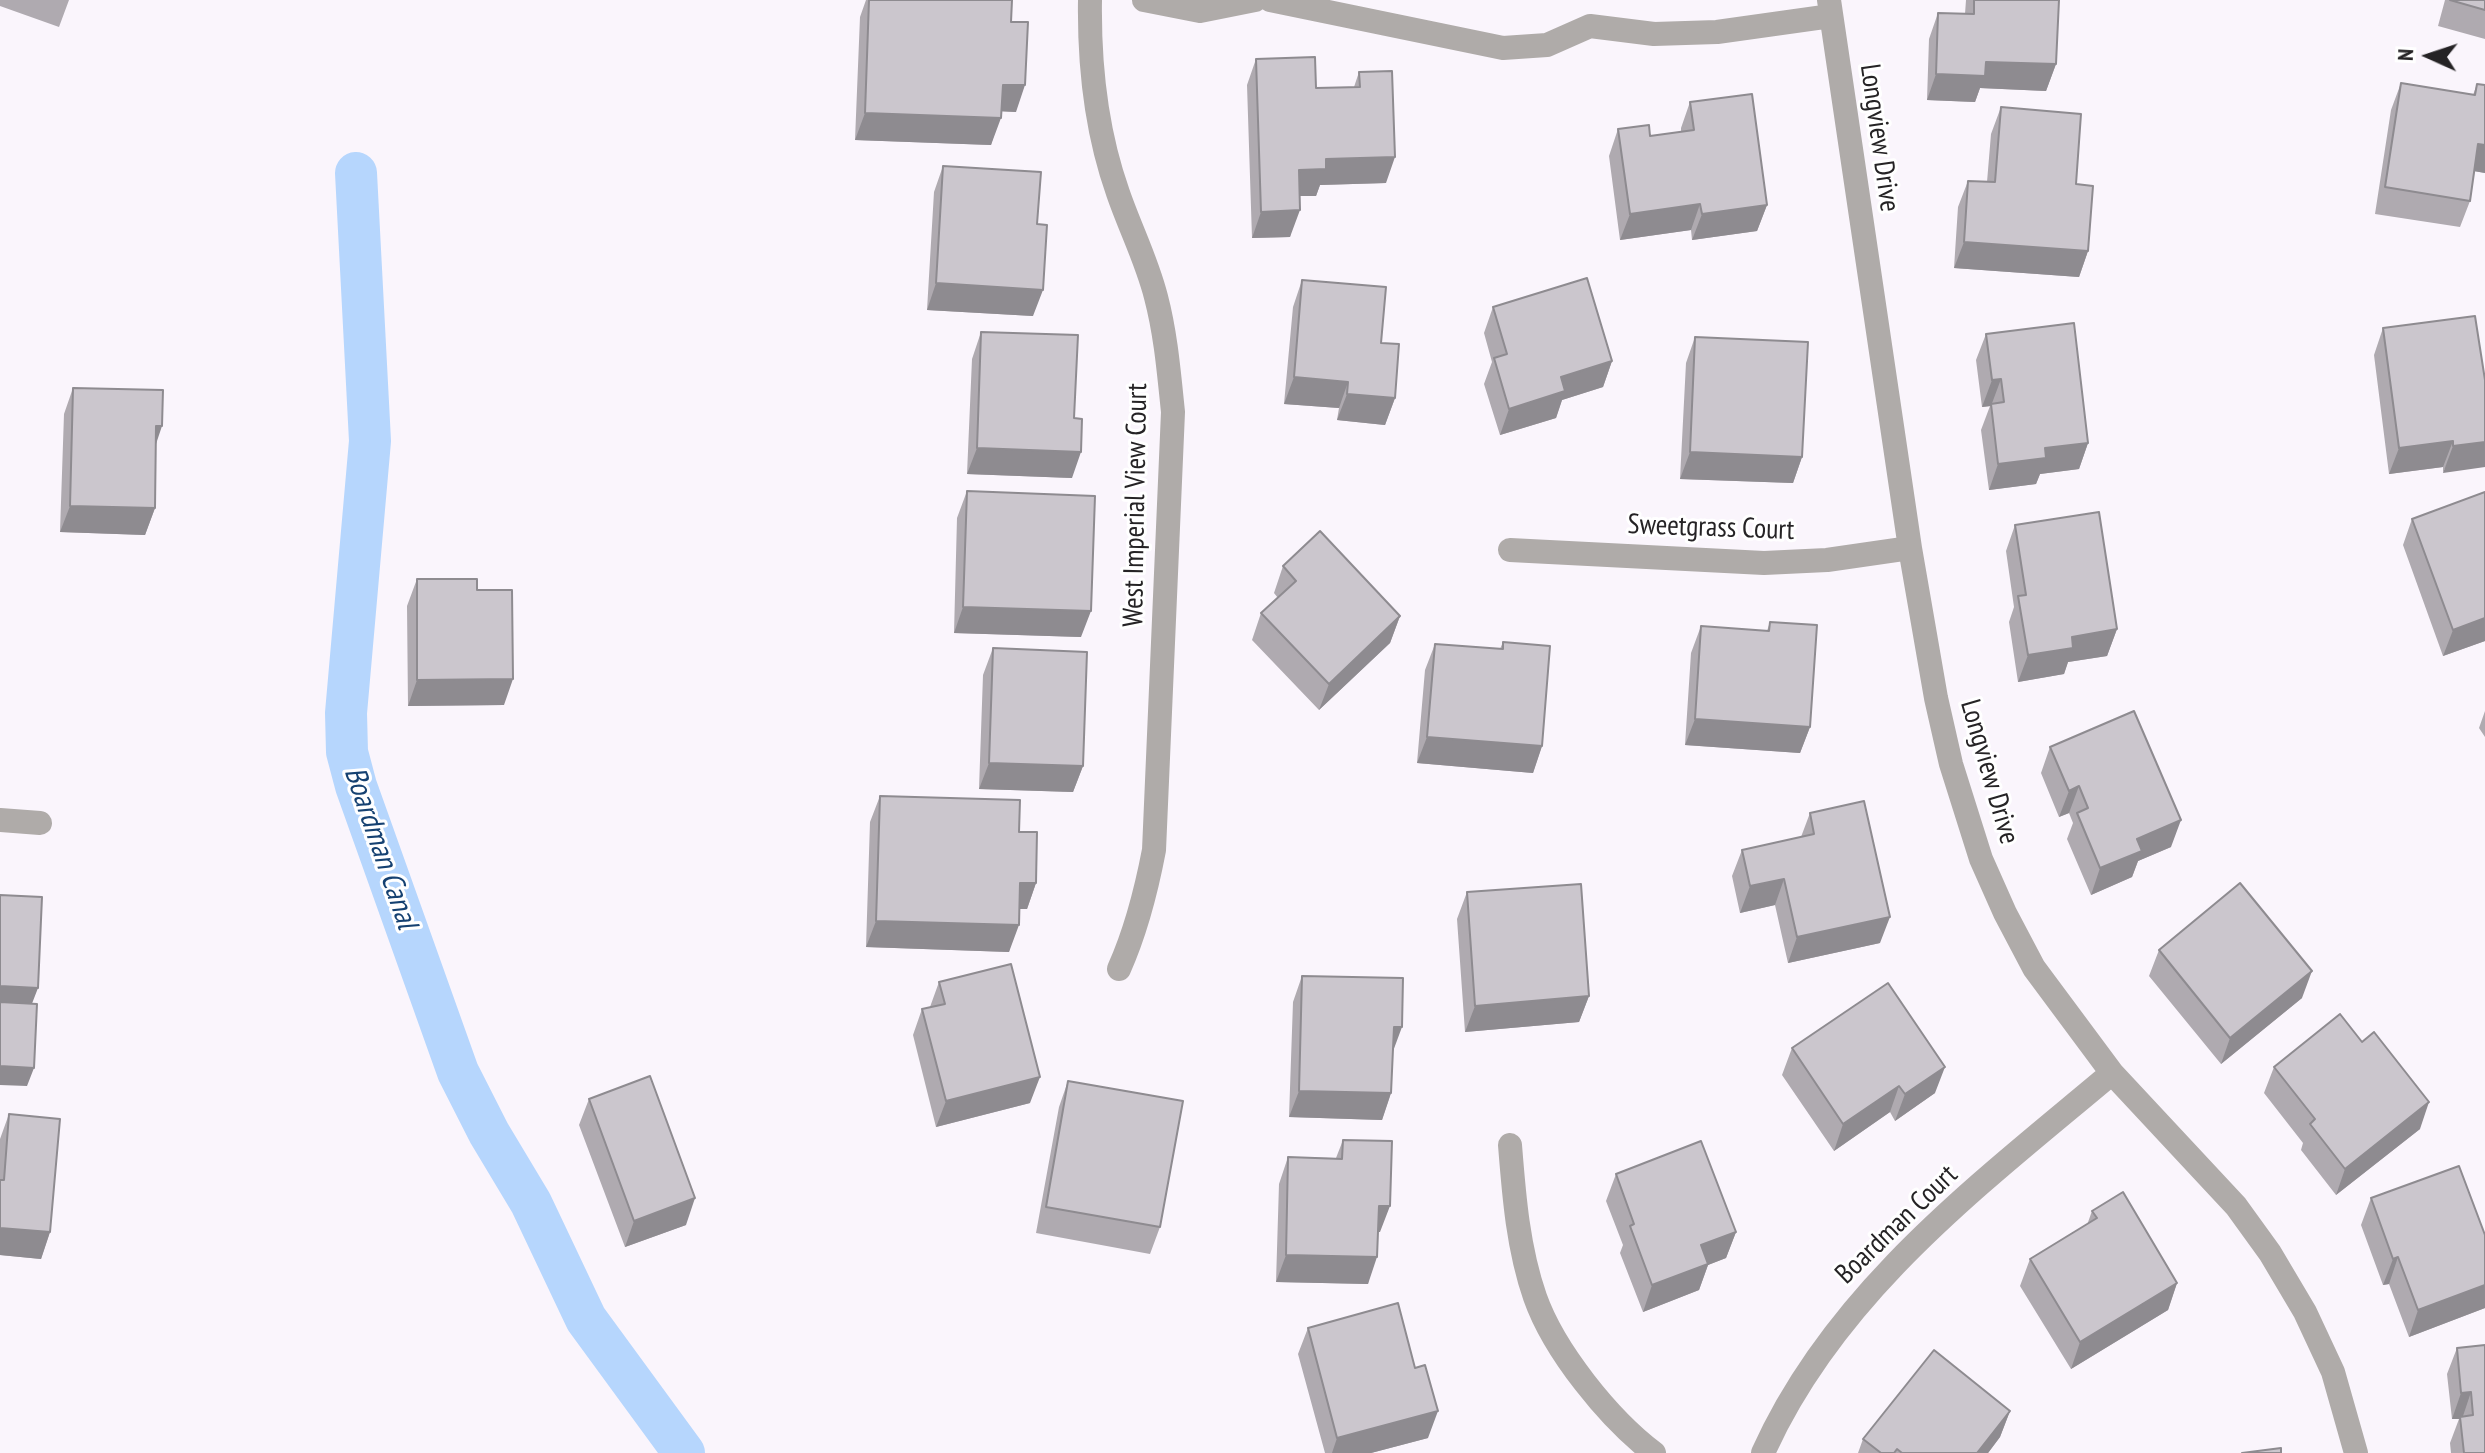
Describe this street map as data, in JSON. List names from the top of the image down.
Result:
{
  "streets": {
    "street": [
      "Longview Drive",
      "West Imperial View Court",
      "Sweetgrass Court",
      "Boardman Court"
    ]
  },
  "crossings": [
    ["Longview Drive", "Sweetgrass Court"],
    ["Longview Drive", "Boardman Court"]
  ],
  "water": ["Boardman Canal"],
  "north": "left"
}
